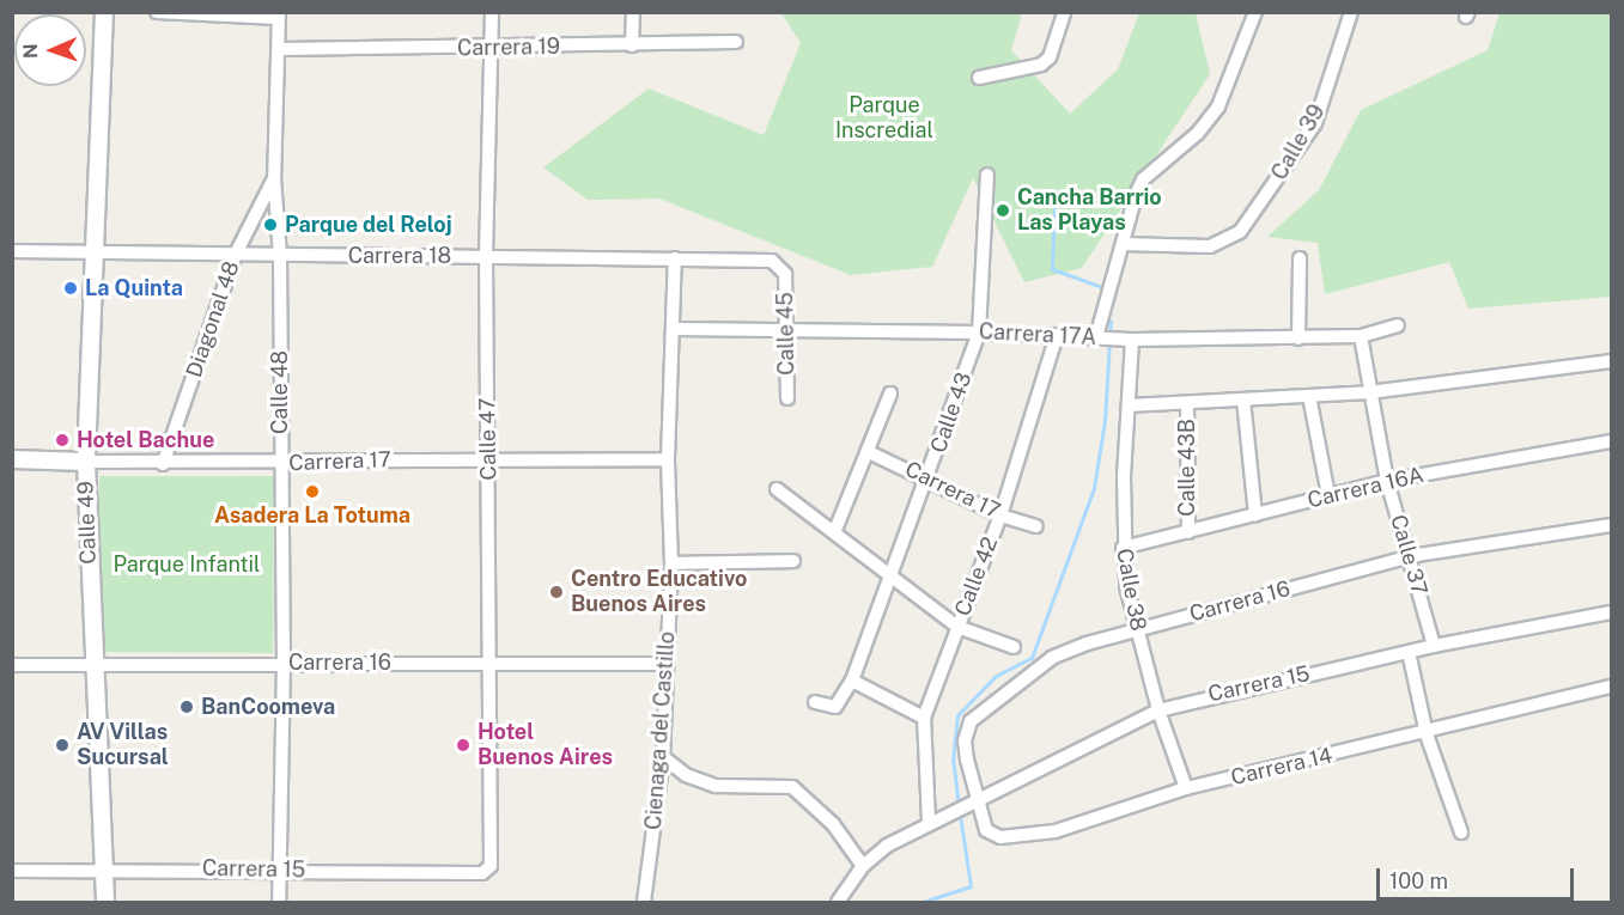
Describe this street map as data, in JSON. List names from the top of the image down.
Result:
{
  "streets": {
    "street": [
      "Carrera 19",
      "Calle 39",
      "Carrera 18",
      "Diagonal 48",
      "Calle 45",
      "Carrera 17A",
      "Calle 48",
      "Calle 43",
      "Calle 47",
      "Carrera 17",
      "Calle 43B",
      "Carrera 16A",
      "Calle 49",
      "Calle 37",
      "Calle 42",
      "Calle 38",
      "Carrera 16",
      "Carrera 15",
      "Cienaga del Castillo",
      "Carrera 14"
    ]
  },
  "crossings": [
    ["Carrera 19", "Calle 48"],
    ["Carrera 19", "Calle 47"],
    ["Carrera 18", "Diagonal 48"],
    ["Carrera 18", "Calle 45"],
    ["Carrera 18", "Calle 48"],
    ["Carrera 18", "Calle 47"],
    ["Carrera 18", "Calle 49"],
    ["Carrera 18", "Cienaga del Castillo"],
    ["Diagonal 48", "Calle 48"],
    ["Diagonal 48", "Carrera 17"],
    ["Calle 45", "Carrera 17A"],
    ["Carrera 17A", "Calle 43"],
    ["Carrera 17A", "Calle 37"],
    ["Carrera 17A", "Calle 42"],
    ["Carrera 17A", "Calle 38"],
    ["Carrera 17A", "Cienaga del Castillo"],
    ["Calle 48", "Carrera 17"],
    ["Calle 48", "Carrera 16"],
    ["Calle 48", "Carrera 15"],
    ["Calle 43", "Carrera 17"],
    ["Calle 47", "Carrera 17"],
    ["Calle 47", "Carrera 16"],
    ["Calle 47", "Carrera 15"],
    ["Carrera 17", "Calle 49"],
    ["Carrera 17", "Calle 42"],
    ["Carrera 17", "Cienaga del Castillo"],
    ["Calle 43B", "Carrera 16A"],
    ["Carrera 16A", "Calle 37"],
    ["Carrera 16A", "Calle 38"],
    ["Calle 49", "Carrera 16"],
    ["Calle 49", "Carrera 15"],
    ["Calle 37", "Carrera 16"],
    ["Calle 37", "Carrera 15"],
    ["Calle 42", "Carrera 15"],
    ["Calle 38", "Carrera 16"],
    ["Calle 38", "Carrera 15"],
    ["Calle 38", "Carrera 14"],
    ["Carrera 16", "Carrera 15"],
    ["Carrera 16", "Cienaga del Castillo"],
    ["Carrera 16", "Carrera 14"],
    ["Carrera 15", "Carrera 14"]
  ],
  "parks": ["Parque Inscredial", "Parque Infantil"],
  "places": [
    "Cancha Barrio Las Playas",
    "Parque del Reloj",
    "La Quinta",
    "Hotel Bachue",
    "Asadera La Totuma",
    "Centro Educativo Buenos Aires",
    "BanCoomeva",
    "AV Villas Sucursal",
    "Hotel Buenos Aires"
  ],
  "scale_bar": "100 m",
  "north": "left"
}
